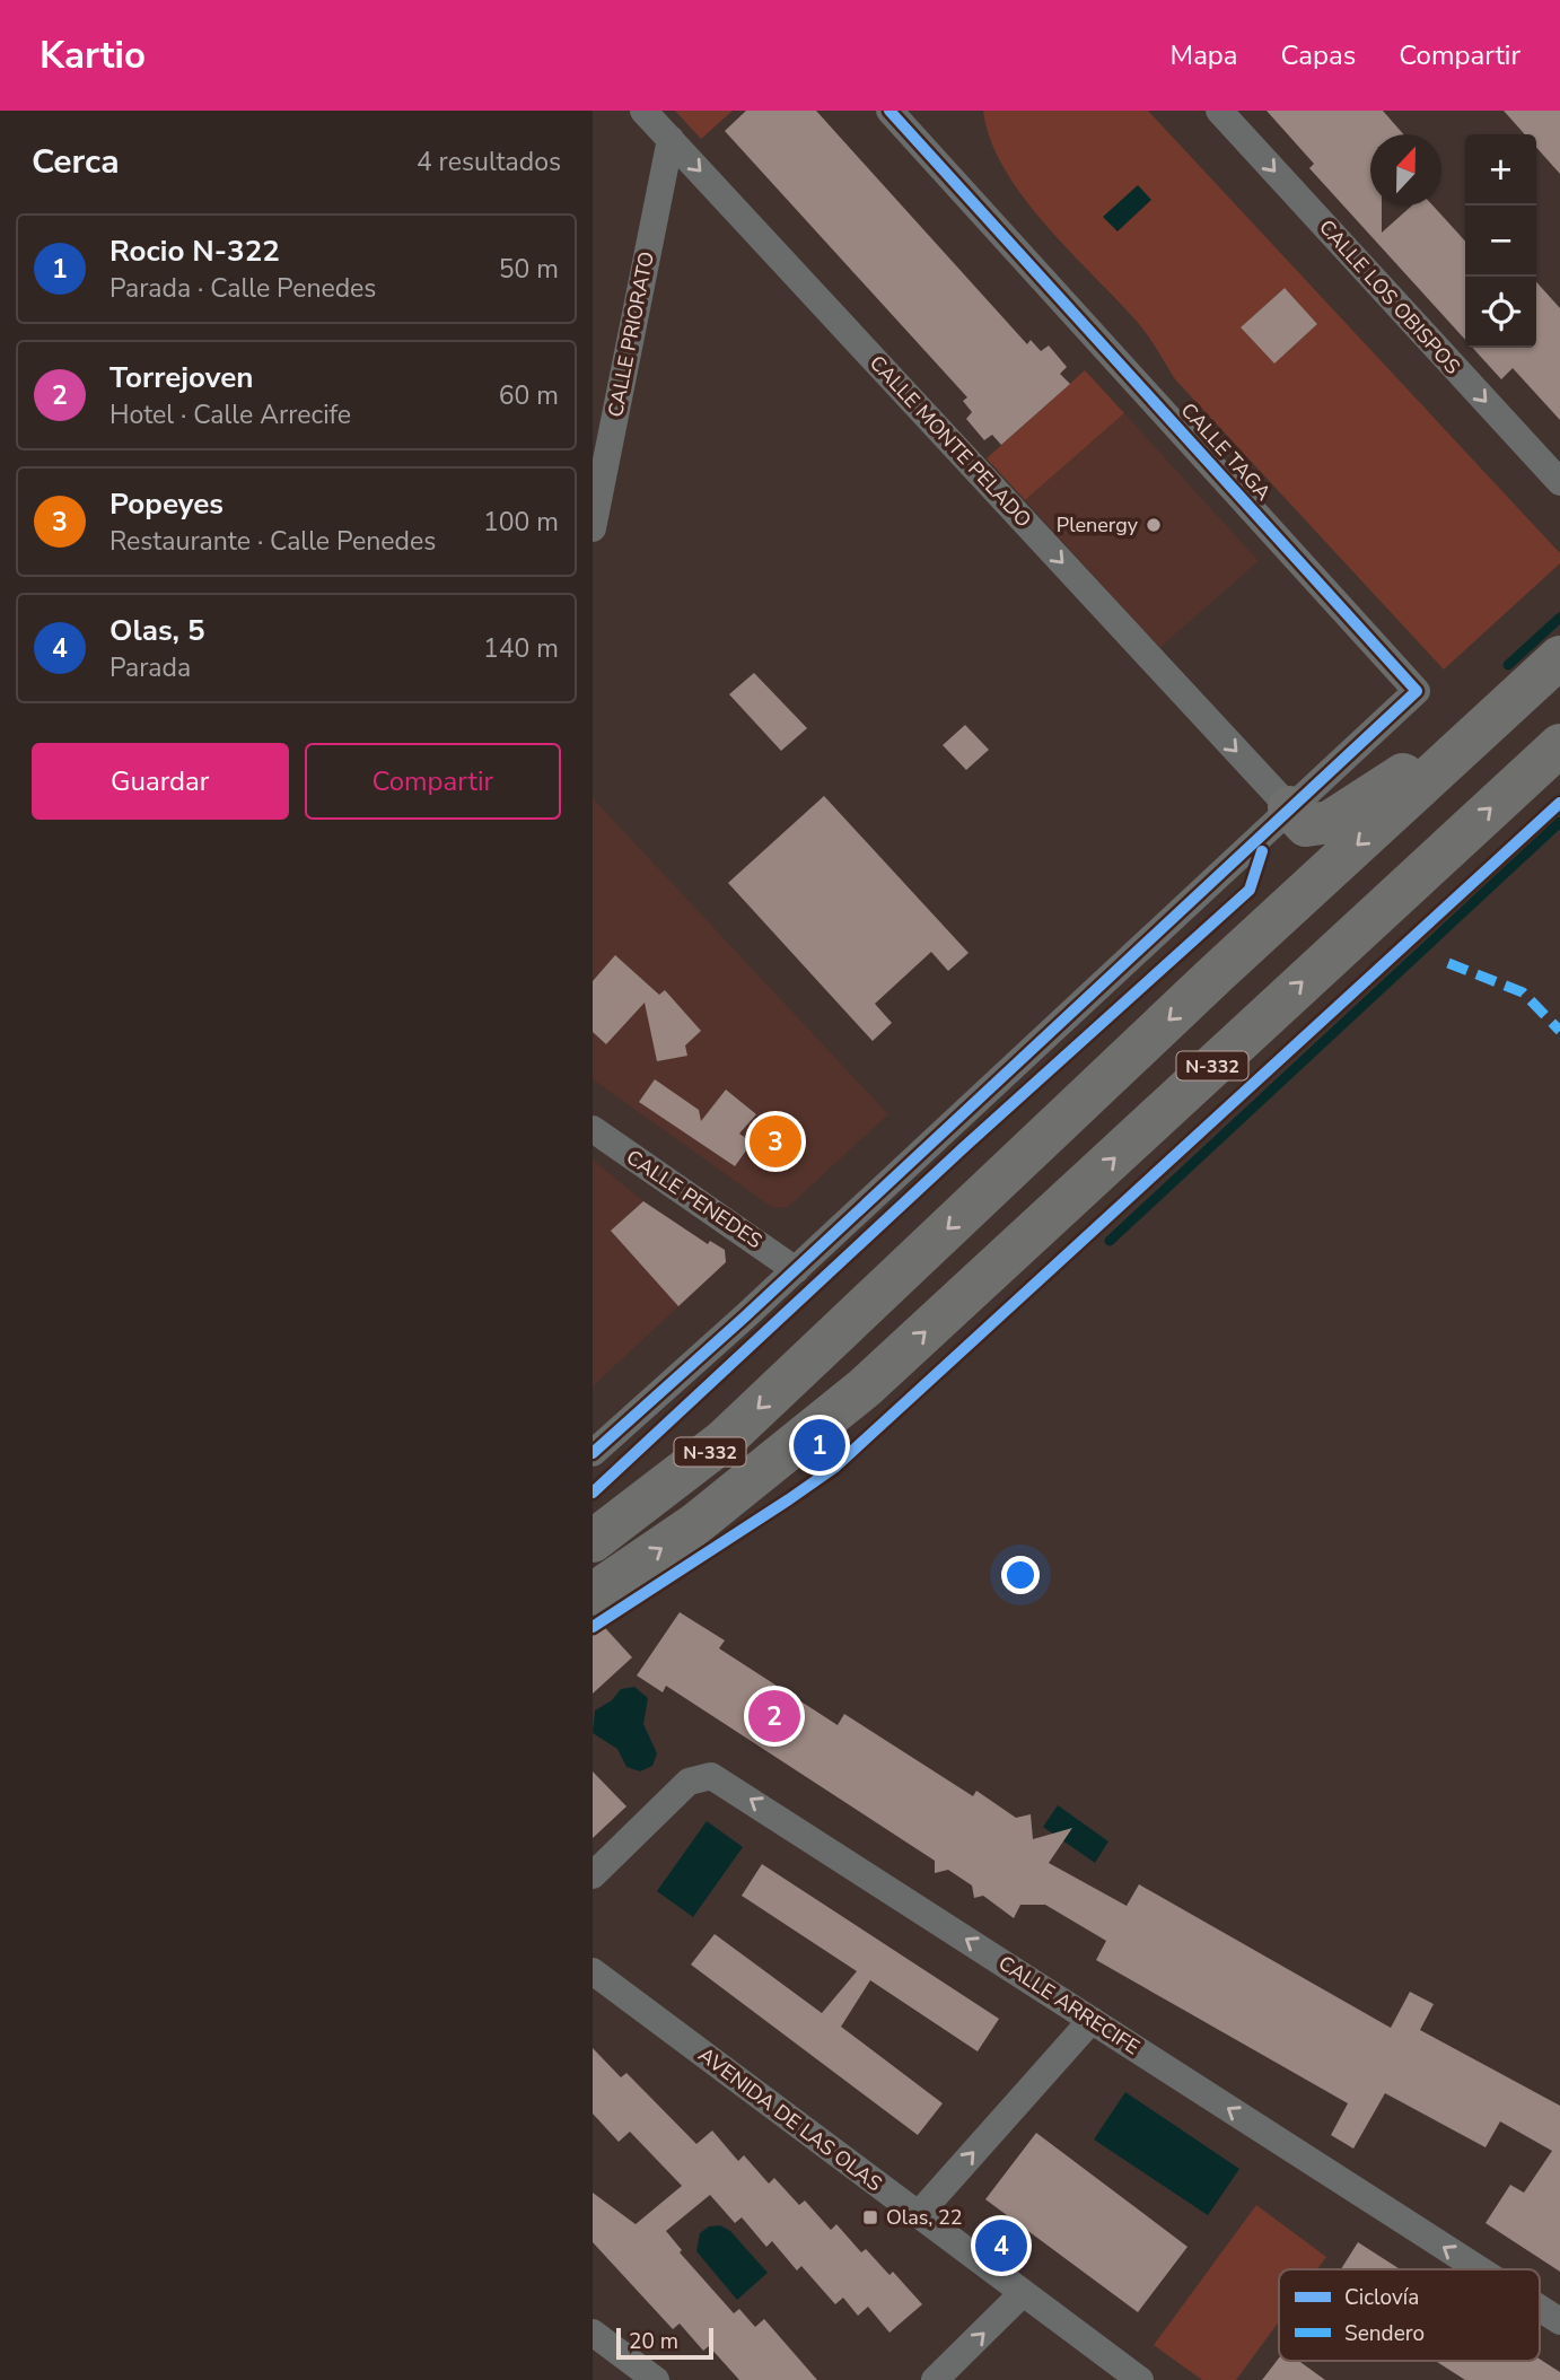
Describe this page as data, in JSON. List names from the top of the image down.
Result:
{
  "streets": {
    "highway": ["N-332"],
    "street": [
      "CALLE LOS OBISPOS",
      "CALLE PRIORATO",
      "CALLE MONTE PELADO",
      "CALLE TAGA",
      "CALLE PENEDES",
      "CALLE ARRECIFE",
      "AVENIDA DE LAS OLAS"
    ]
  },
  "crossings": [
    ["CALLE PRIORATO", "CALLE MONTE PELADO"],
    ["CALLE MONTE PELADO", "CALLE TAGA"]
  ],
  "one_way": ["CALLE LOS OBISPOS", "CALLE MONTE PELADO", "CALLE ARRECIFE"],
  "places": {
    "other": ["Plenergy"],
    "transit": ["Olas, 22"]
  },
  "legend": ["Ciclovía", "Sendero"],
  "scale_bar": "20 m",
  "north": "top",
  "page": {
    "header": "Kartio",
    "nav": ["Mapa", "Capas", "Compartir"],
    "heading": ["Cerca", "4 resultados"],
    "map_buttons": ["+", "−"],
    "list": [
      {
        "mark": "1",
        "name": "Rocio N-322",
        "note": "Parada · Calle Penedes",
        "value": "50 m"
      },
      {
        "mark": "2",
        "name": "Torrejoven",
        "note": "Hotel · Calle Arrecife",
        "value": "60 m"
      },
      {
        "mark": "3",
        "name": "Popeyes",
        "note": "Restaurante · Calle Penedes",
        "value": "100 m"
      },
      {
        "mark": "4",
        "name": "Olas, 5",
        "note": "Parada",
        "value": "140 m"
      }
    ],
    "buttons": ["Guardar", "Compartir"],
    "pins": [
      "3",
      "1",
      "2",
      "4"
    ],
    "scale": "20 m"
  }
}
